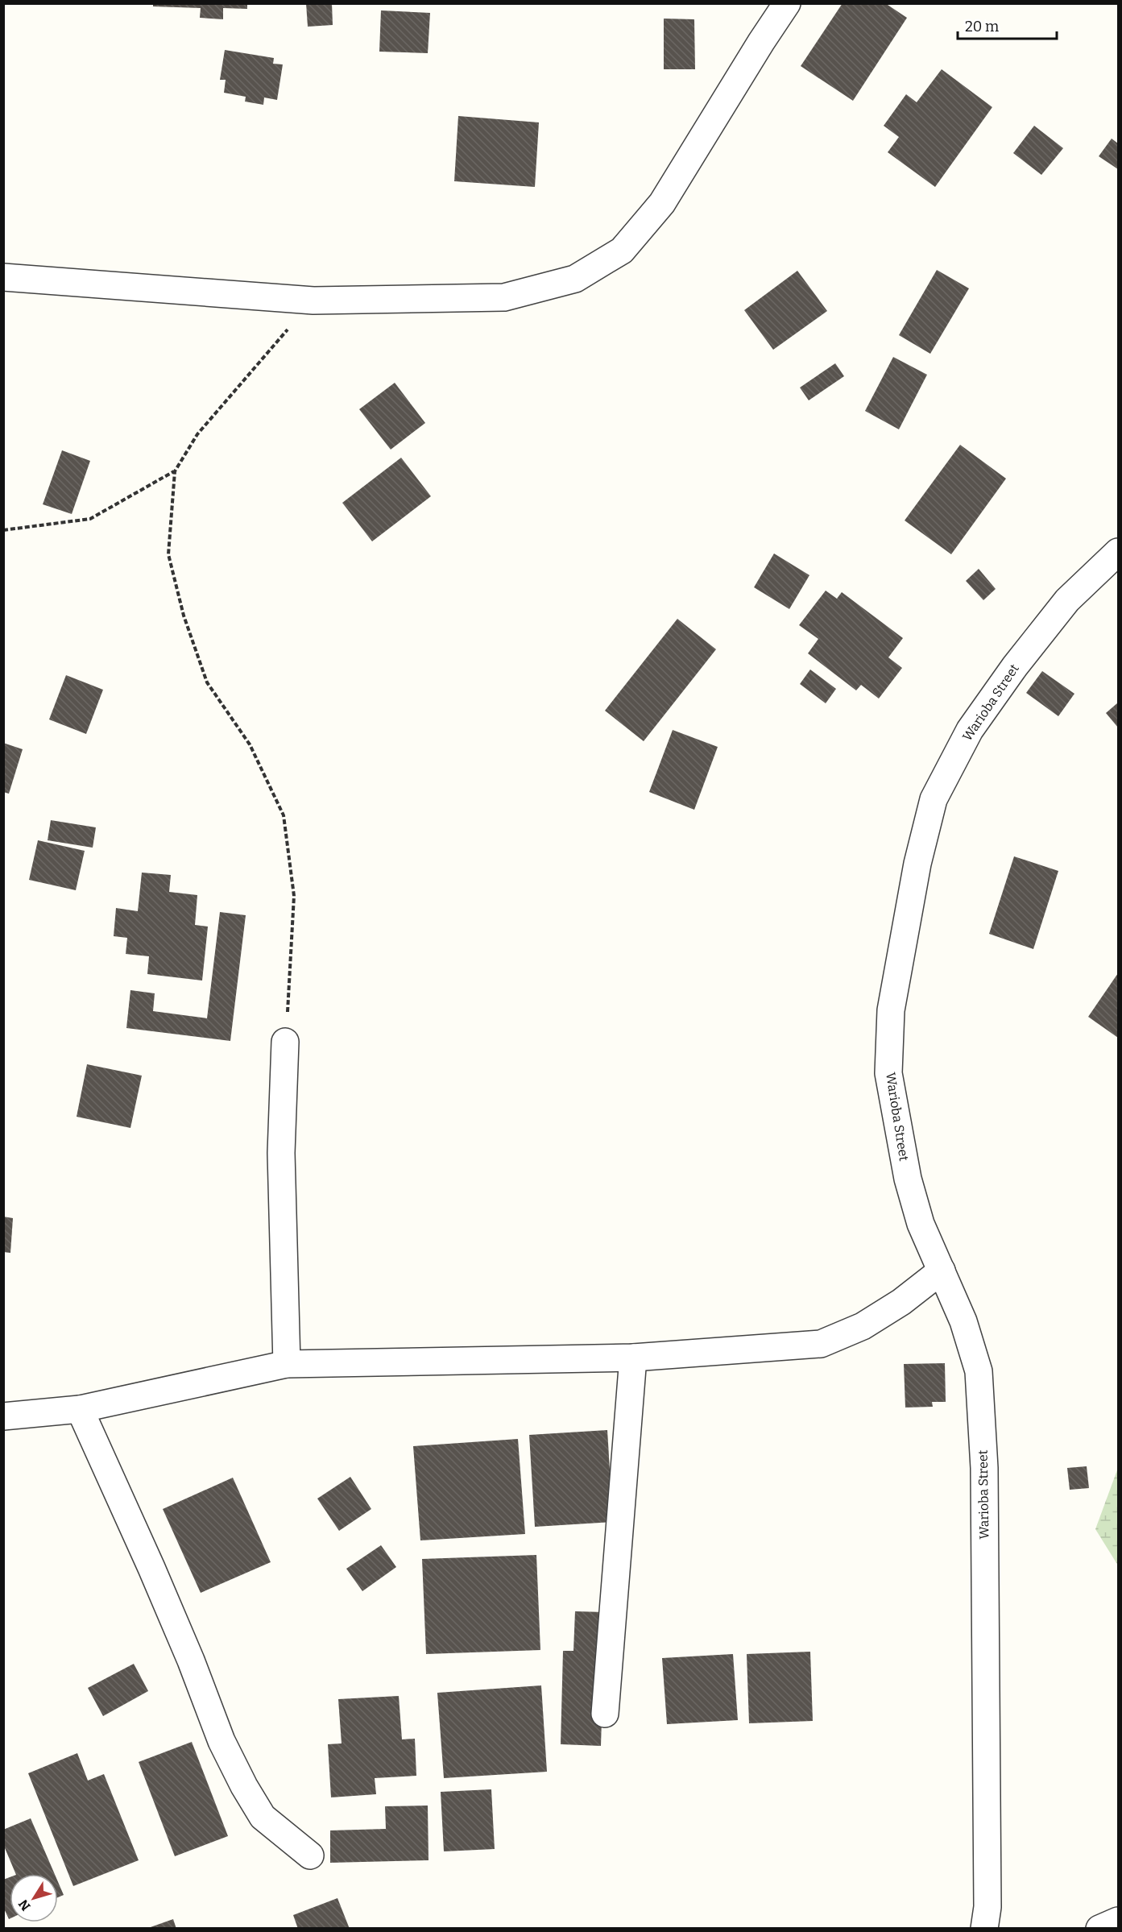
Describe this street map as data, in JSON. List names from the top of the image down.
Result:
{
  "streets": {
    "street": ["Warioba Street"]
  },
  "scale_bar": "20 m",
  "north": "bottom left"
}
